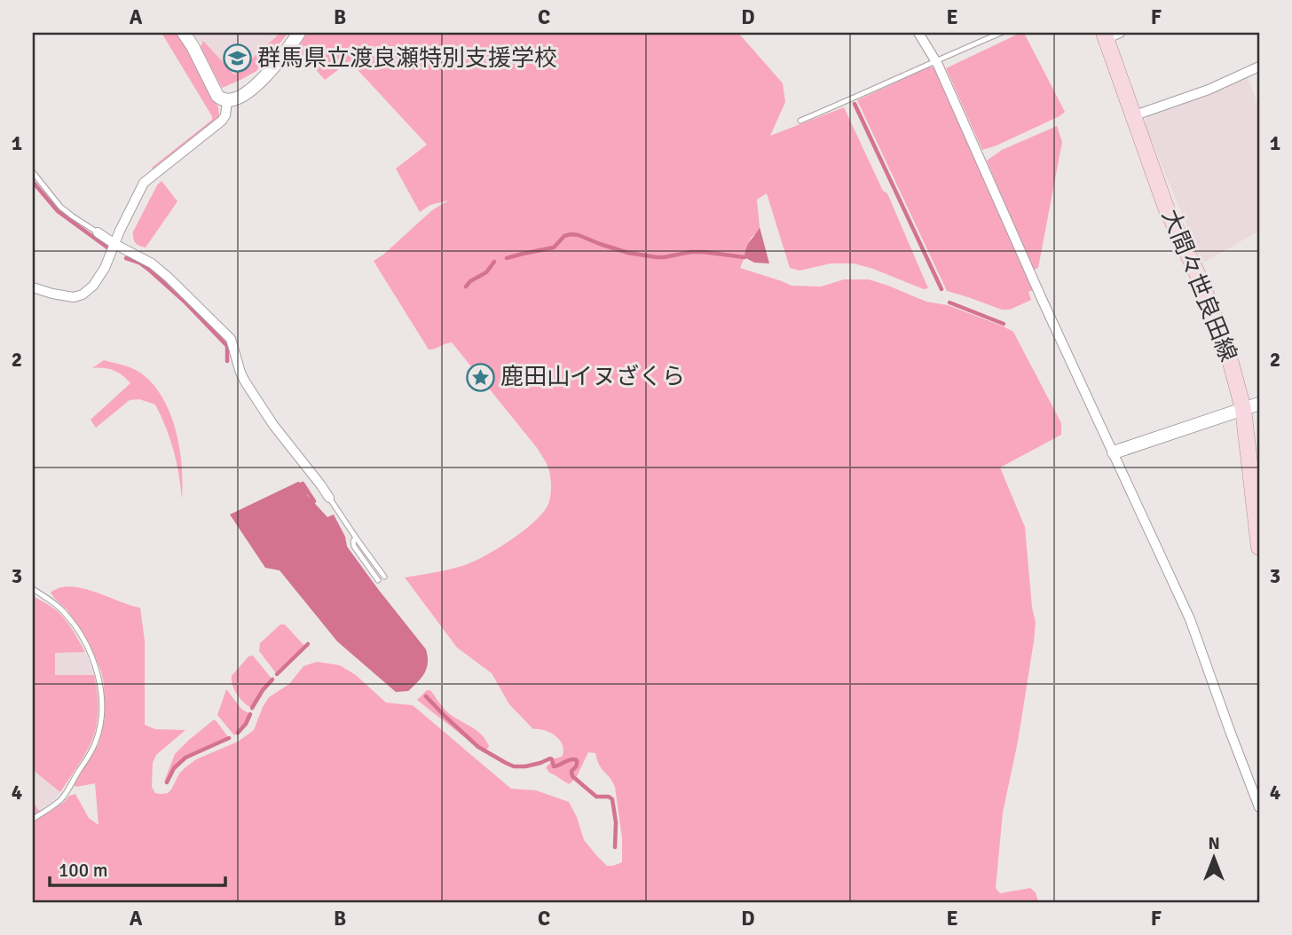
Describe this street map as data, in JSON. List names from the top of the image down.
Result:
{
  "streets": {
    "main road": ["大間々世良田線"]
  },
  "places": {
    "school or university": ["群馬県立渡良瀬特別支援学校"],
    "place": ["鹿田山イヌざくら"]
  },
  "scale_bar": "100 m",
  "north": "top",
  "grid": {
    "columns": [
      "A",
      "B",
      "C",
      "D",
      "E",
      "F"
    ],
    "rows": [
      "1",
      "2",
      "3",
      "4"
    ]
  }
}
